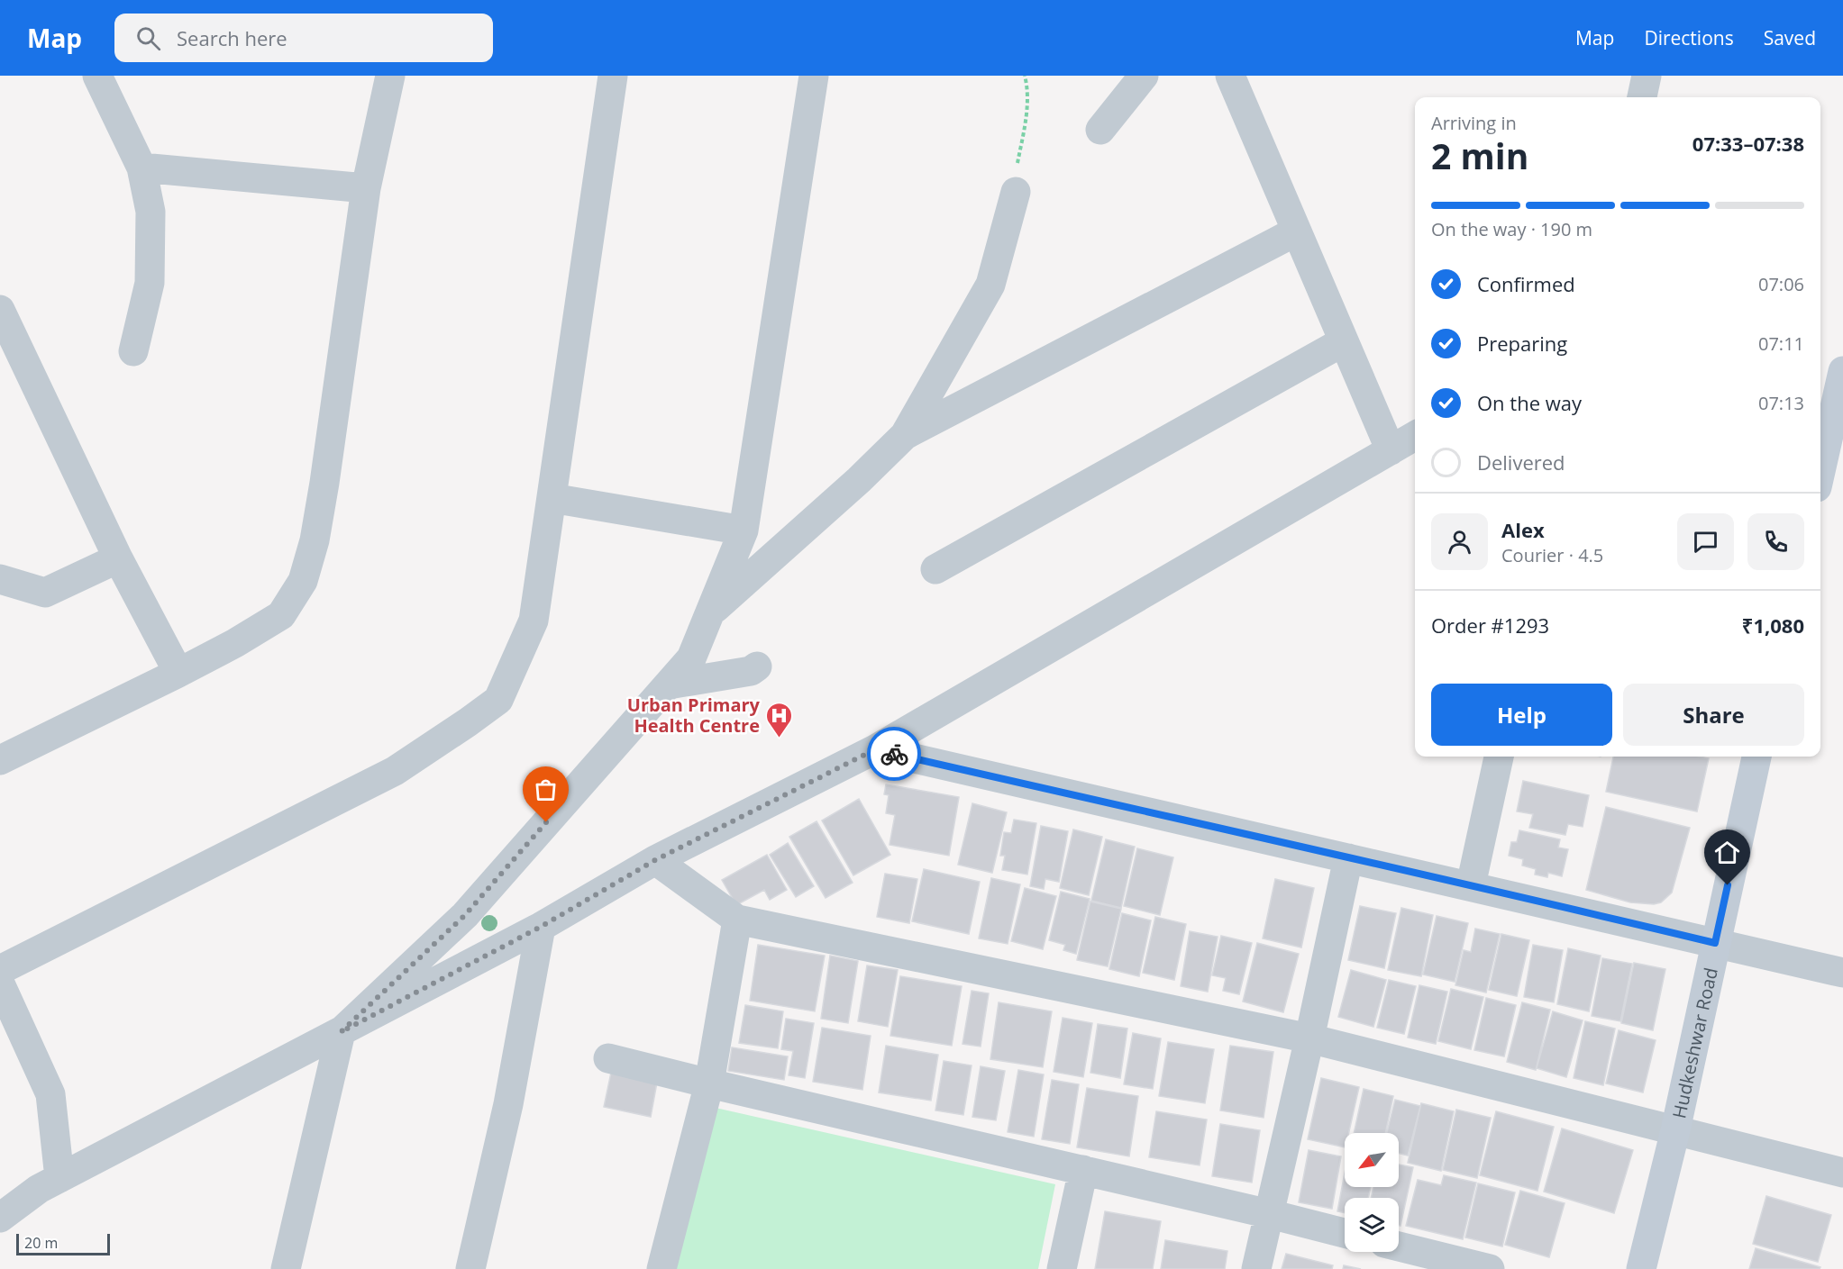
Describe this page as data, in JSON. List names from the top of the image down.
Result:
{
  "streets": {
    "main road": ["Hudkeshwar Road"]
  },
  "places": {
    "hospital": ["Urban Primary Health Centre"]
  },
  "scale_bar": "20 m",
  "north": "bottom left",
  "page": {
    "header": "Map",
    "search": "Search here",
    "nav": ["Map", "Directions", "Saved"],
    "heading": ["2 min", "Arriving in", "07:33–07:38"],
    "panel": [
      "Alex",
      "Courier · 4.5",
      "Order #1293",
      "₹1,080"
    ],
    "bar": "On the way · 190 m",
    "list": [
      ["Confirmed", "07:06"],
      ["Preparing", "07:11"],
      ["On the way", "07:13"],
      "Delivered"
    ],
    "buttons": ["Help", "Share"],
    "scale": "20 m"
  }
}
